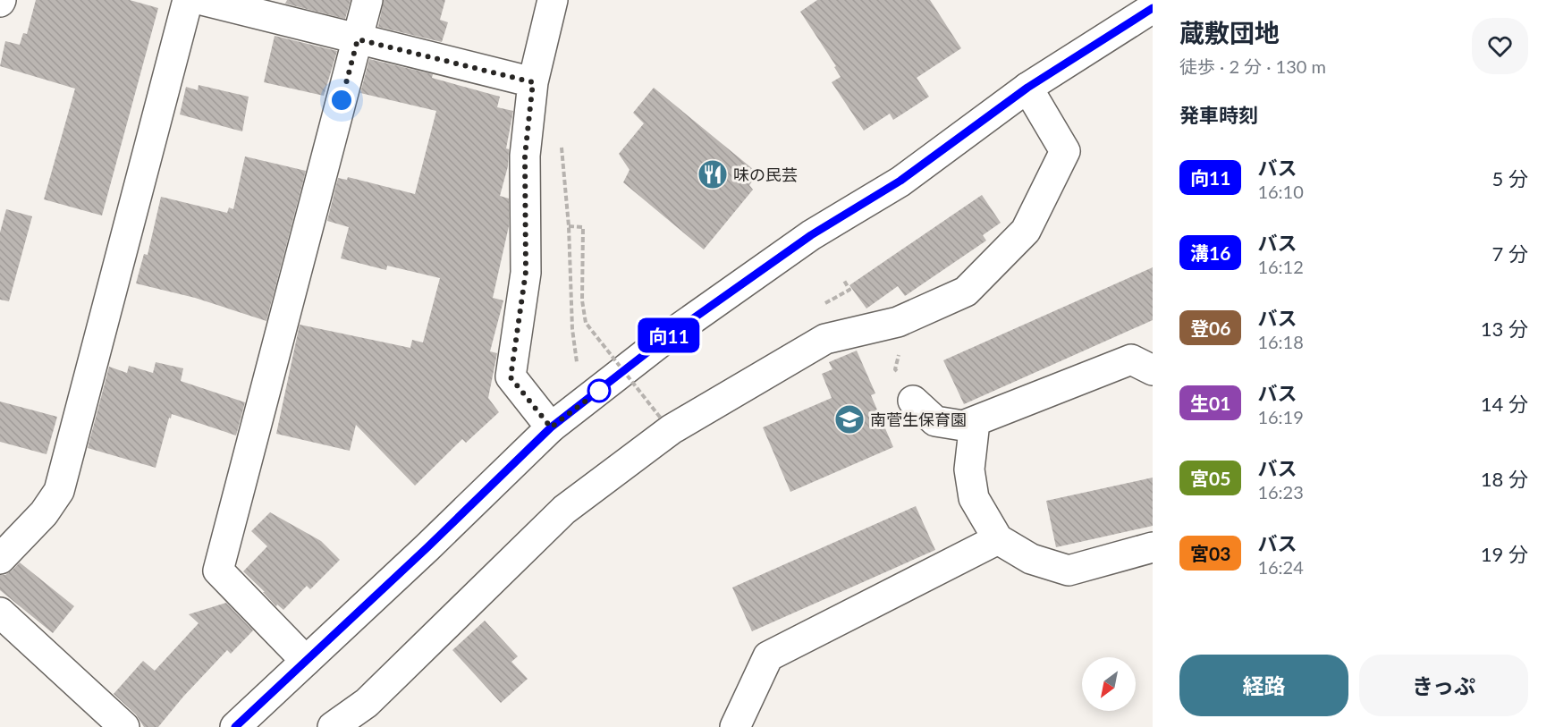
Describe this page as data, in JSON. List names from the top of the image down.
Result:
{
  "places": {
    "restaurant": ["味の民芸"],
    "school or university": ["南菅生保育園"]
  },
  "lines": ["bus line 向11"],
  "north": "bottom left",
  "page": {
    "on_map": "向11",
    "heading": [
      ["蔵敷団地", "徒歩 · 2 分 · 130 m"],
      "発車時刻"
    ],
    "list": [
      {
        "mark": "向11",
        "name": "バス",
        "note": "16:10",
        "value": "5 分"
      },
      {
        "mark": "溝16",
        "name": "バス",
        "note": "16:12",
        "value": "7 分"
      },
      {
        "mark": "登06",
        "name": "バス",
        "note": "16:18",
        "value": "13 分"
      },
      {
        "mark": "生01",
        "name": "バス",
        "note": "16:19",
        "value": "14 分"
      },
      {
        "mark": "宮05",
        "name": "バス",
        "note": "16:23",
        "value": "18 分"
      },
      {
        "mark": "宮03",
        "name": "バス",
        "note": "16:24",
        "value": "19 分"
      }
    ],
    "buttons": ["経路", "きっぷ"]
  }
}
